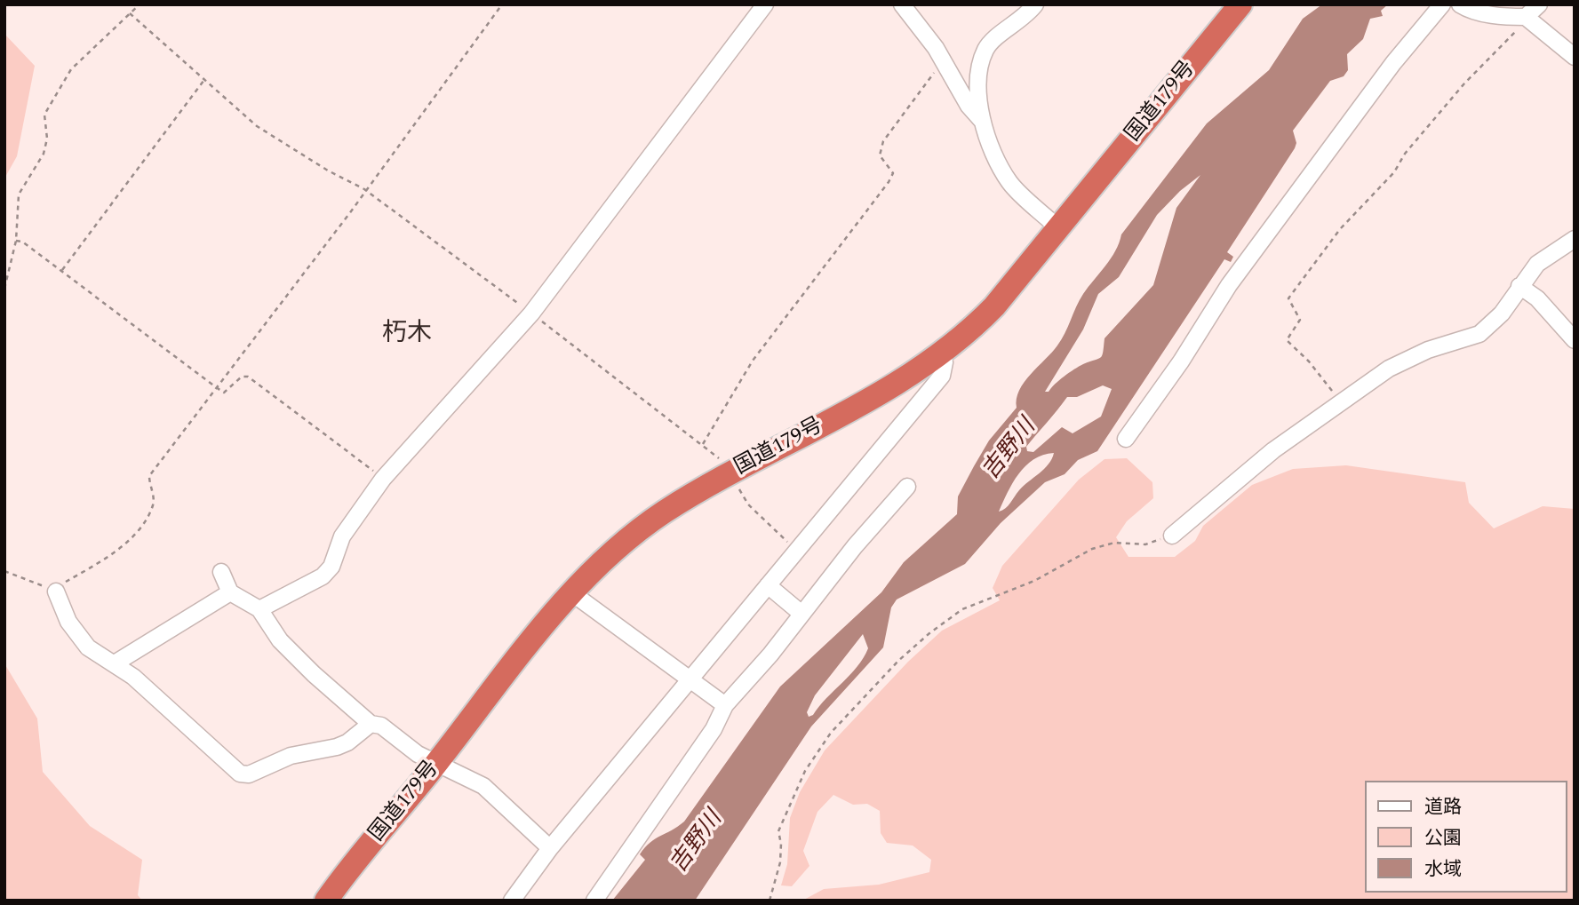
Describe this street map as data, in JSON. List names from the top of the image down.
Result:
{
  "streets": {
    "highway": ["国道179号"]
  },
  "districts": ["朽木"],
  "water": ["吉野川"],
  "legend": ["道路", "公園", "水域"]
}
